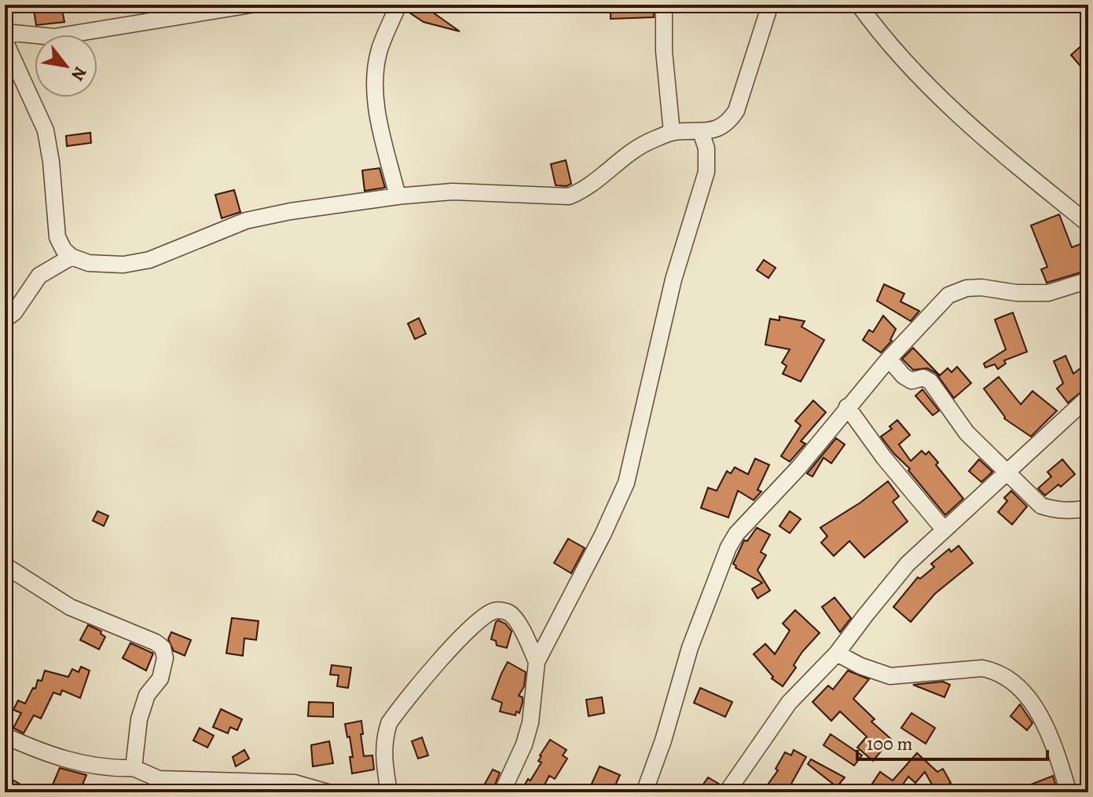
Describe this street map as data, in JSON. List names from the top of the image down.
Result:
{
  "scale_bar": "100 m",
  "north": "bottom right"
}
